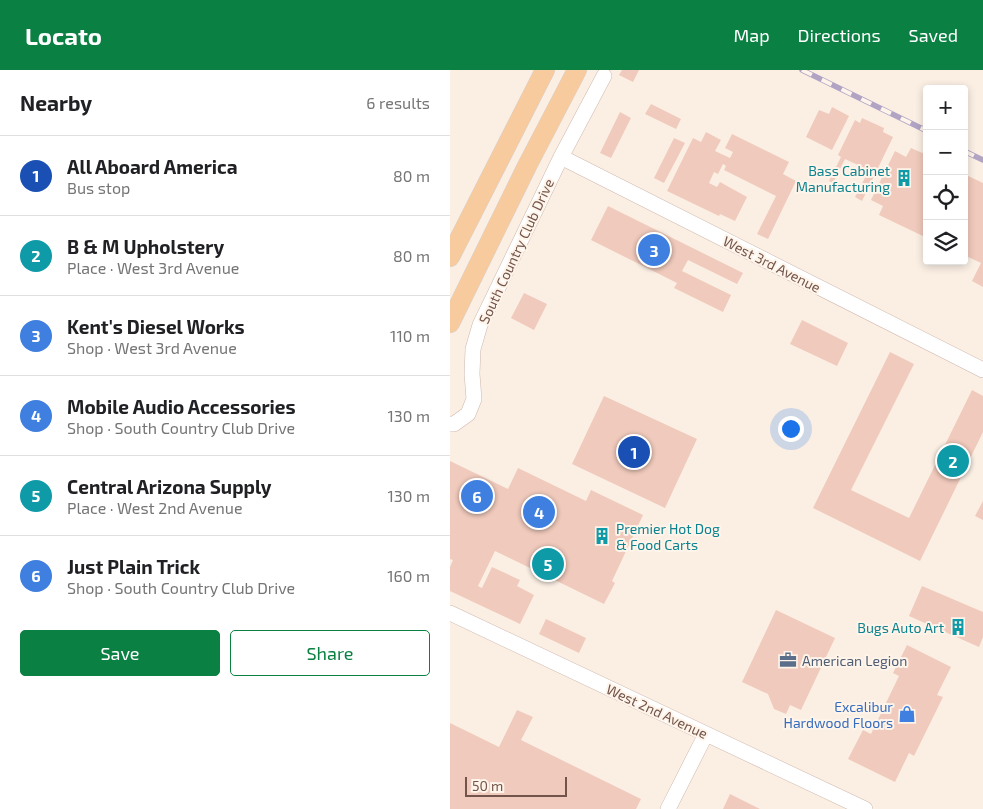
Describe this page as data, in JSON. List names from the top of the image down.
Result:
{
  "streets": {
    "main road": ["South Country Club Drive"],
    "street": ["West 3rd Avenue", "West 2nd Avenue"]
  },
  "crossings": [
    ["South Country Club Drive", "West 3rd Avenue"]
  ],
  "places": {
    "building": ["Bass Cabinet Manufacturing", "Premier Hot Dog & Food Carts", "Bugs Auto Art"],
    "office": ["American Legion"],
    "shop": ["Excalibur Hardwood Floors"]
  },
  "scale_bar": "50 m",
  "page": {
    "header": "Locato",
    "nav": ["Map", "Directions", "Saved"],
    "heading": ["Nearby", "6 results"],
    "map_buttons": ["+", "−"],
    "list": [
      {
        "mark": "1",
        "name": "All Aboard America",
        "note": "Bus stop",
        "value": "80 m"
      },
      {
        "mark": "2",
        "name": "B & M Upholstery",
        "note": "Place · West 3rd Avenue",
        "value": "80 m"
      },
      {
        "mark": "3",
        "name": "Kent's Diesel Works",
        "note": "Shop · West 3rd Avenue",
        "value": "110 m"
      },
      {
        "mark": "4",
        "name": "Mobile Audio Accessories",
        "note": "Shop · South Country Club Drive",
        "value": "130 m"
      },
      {
        "mark": "5",
        "name": "Central Arizona Supply",
        "note": "Place · West 2nd Avenue",
        "value": "130 m"
      },
      {
        "mark": "6",
        "name": "Just Plain Trick",
        "note": "Shop · South Country Club Drive",
        "value": "160 m"
      }
    ],
    "pins": [
      "3",
      "1",
      "2",
      "6",
      "4",
      "5"
    ],
    "buttons": ["Save", "Share"],
    "scale": "50 m"
  }
}
